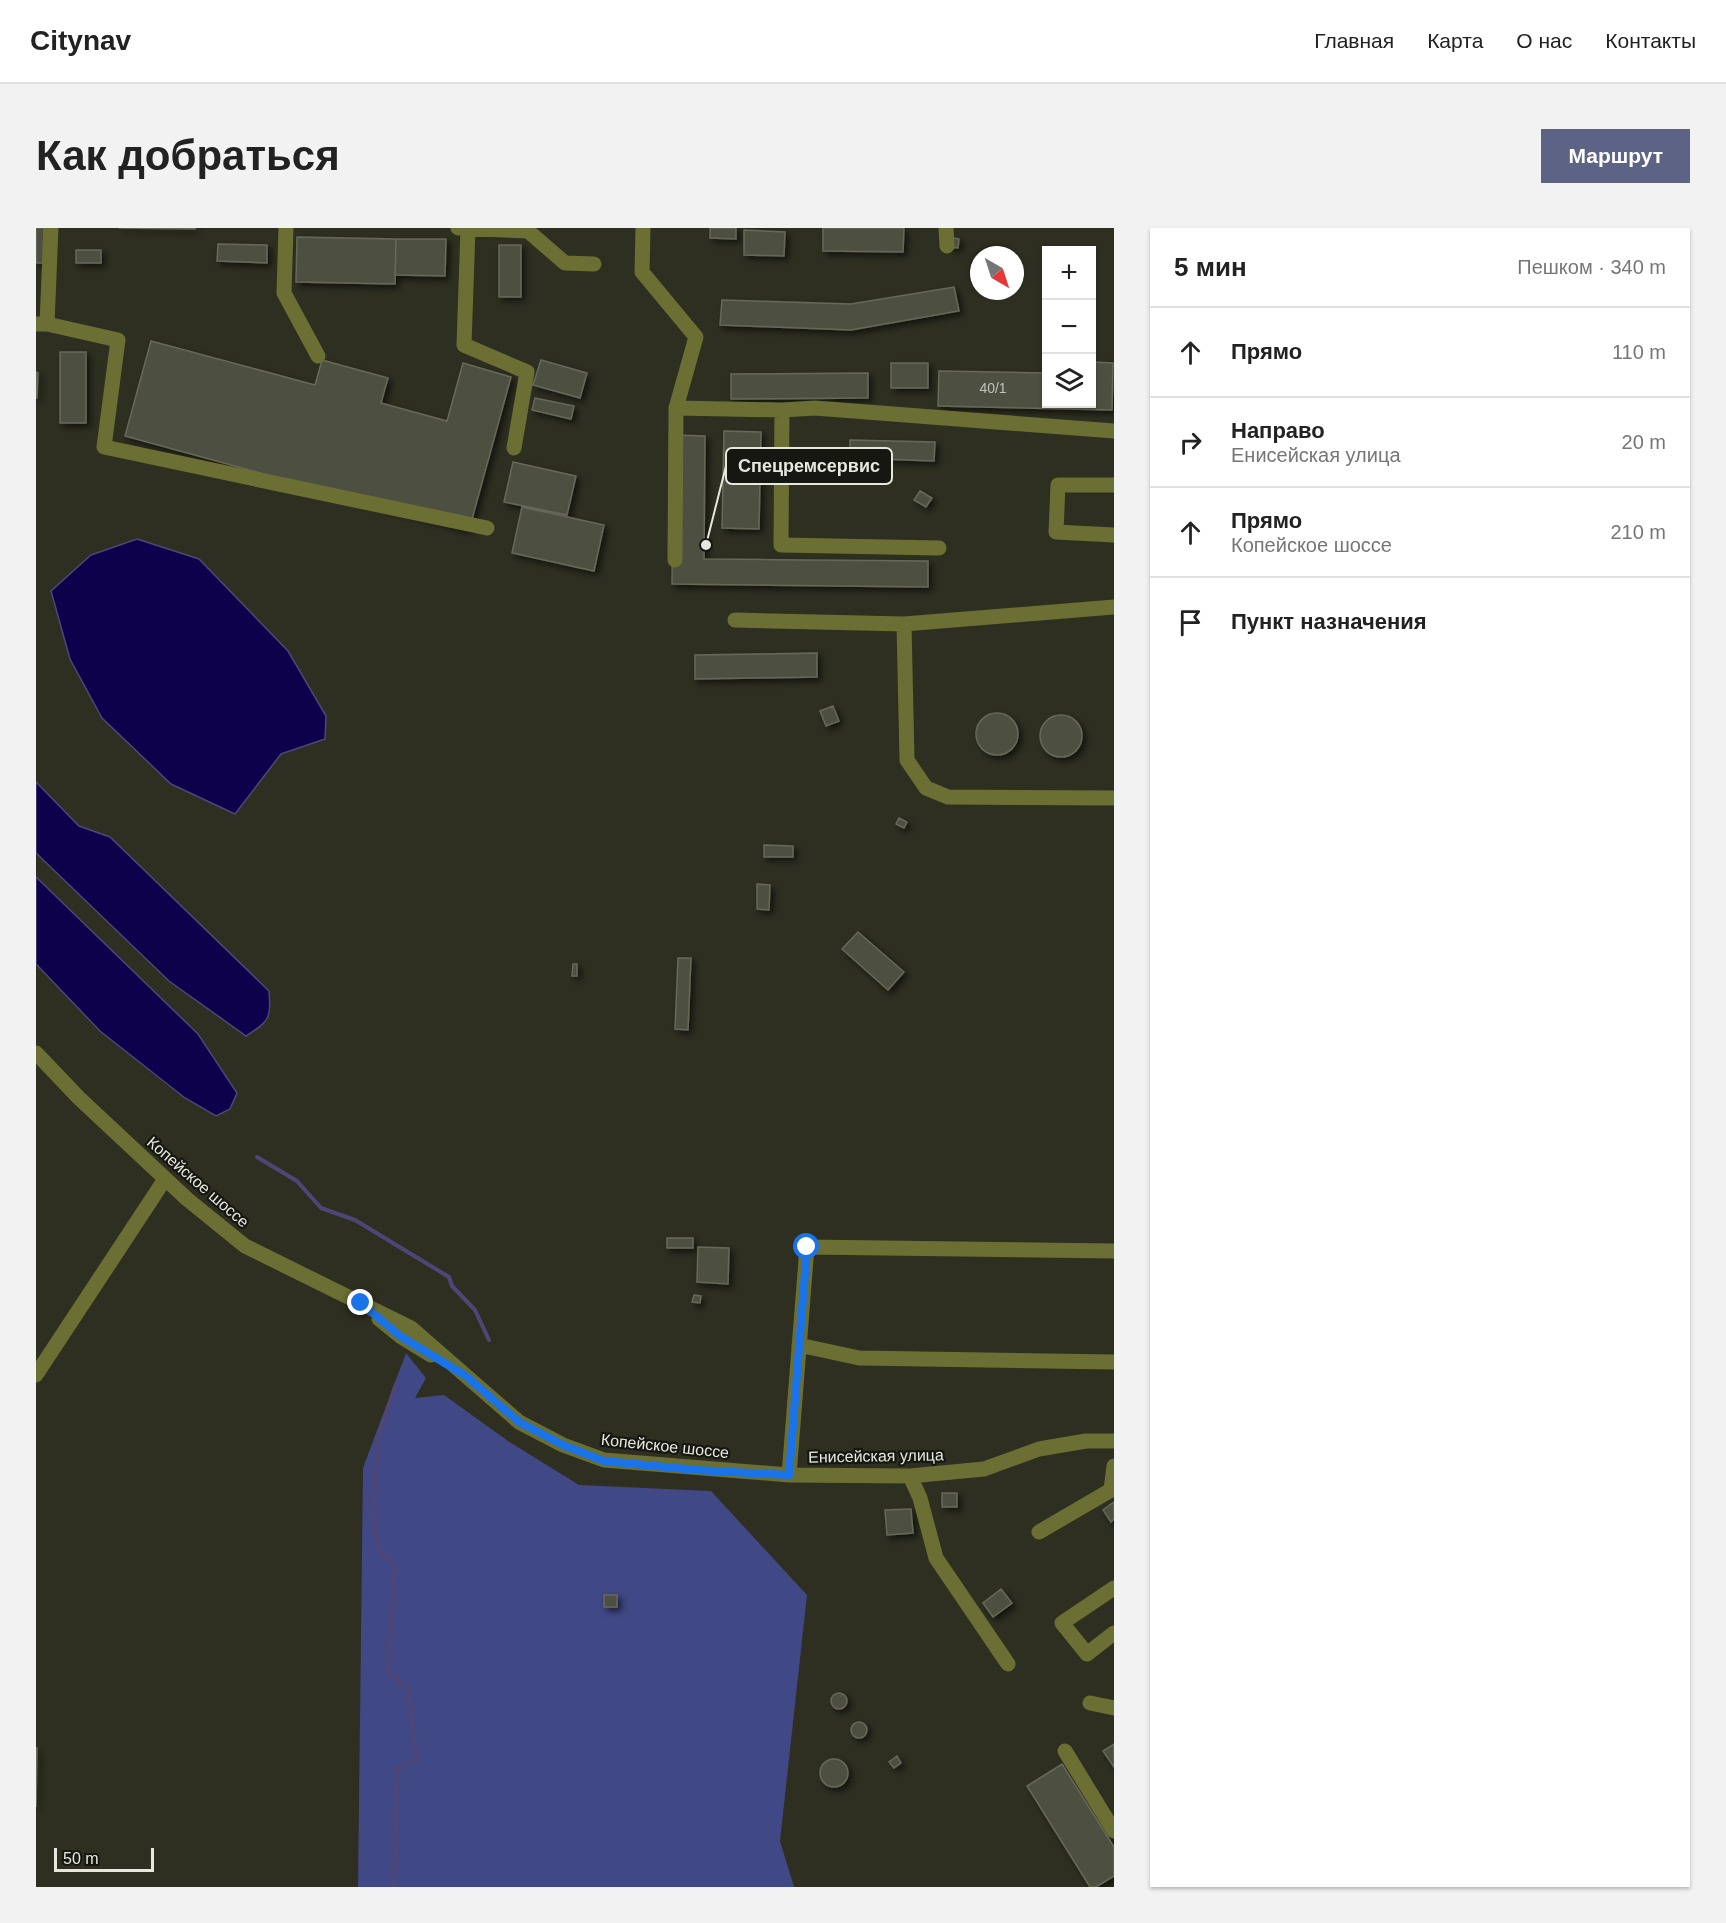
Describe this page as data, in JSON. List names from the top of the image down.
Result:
{
  "streets": {
    "street": ["Копейское шоссе", "Енисейская улица"]
  },
  "crossings": [
    ["Копейское шоссе", "Енисейская улица"]
  ],
  "places": ["Спецремсервис"],
  "house_numbers": ["40/1"],
  "scale_bar": "50 m",
  "north": "bottom right",
  "page": {
    "header": "Citynav",
    "nav": [
      "Главная",
      "Карта",
      "О нас",
      "Контакты"
    ],
    "buttons": "Маршрут",
    "title": "Как добраться",
    "heading": ["5 мин", "Пешком · 340 m"],
    "map_buttons": ["+", "−"],
    "list": [
      ["Прямо", "110 m"],
      ["Направо", "Енисейская улица", "20 m"],
      ["Прямо", "Копейское шоссе", "210 m"],
      "Пункт назначения"
    ],
    "scale": "50 m"
  }
}
